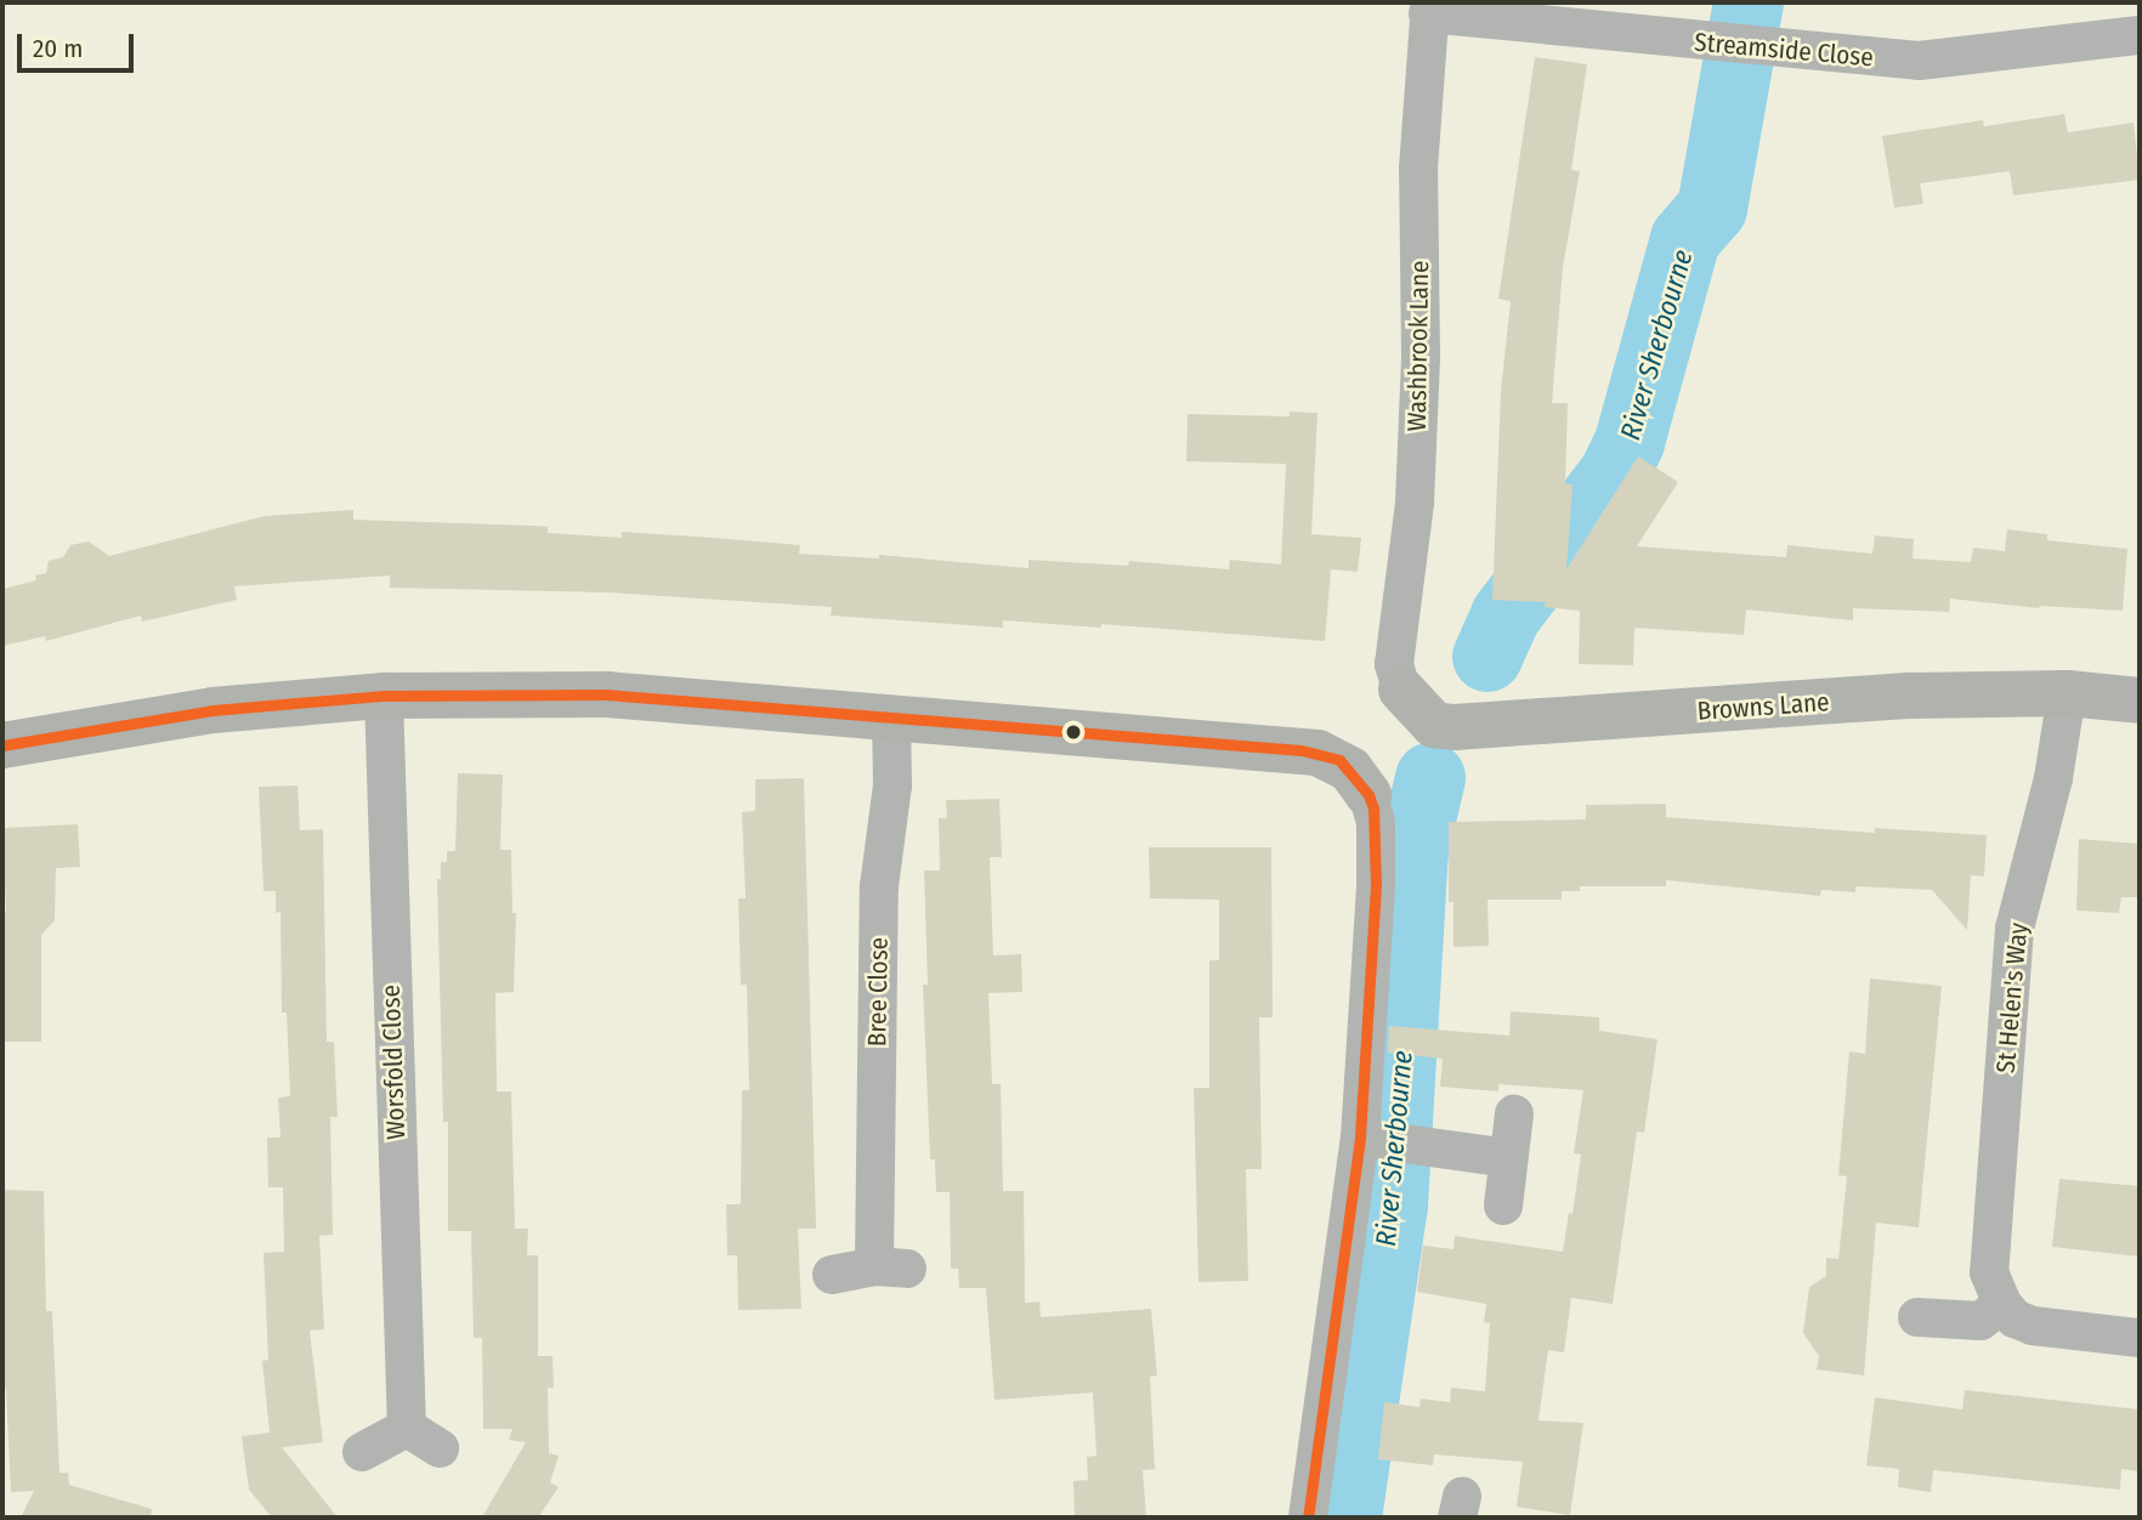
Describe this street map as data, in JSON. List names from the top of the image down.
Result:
{
  "streets": {
    "street": [
      "Streamside Close",
      "Washbrook Lane",
      "Browns Lane",
      "Bree Close",
      "St Helen's Way",
      "Worsfold Close"
    ]
  },
  "crossings": [
    ["Streamside Close", "Washbrook Lane"],
    ["Washbrook Lane", "Browns Lane"],
    ["Browns Lane", "St Helen's Way"]
  ],
  "water": ["River Sherbourne"],
  "scale_bar": "20 m"
}
